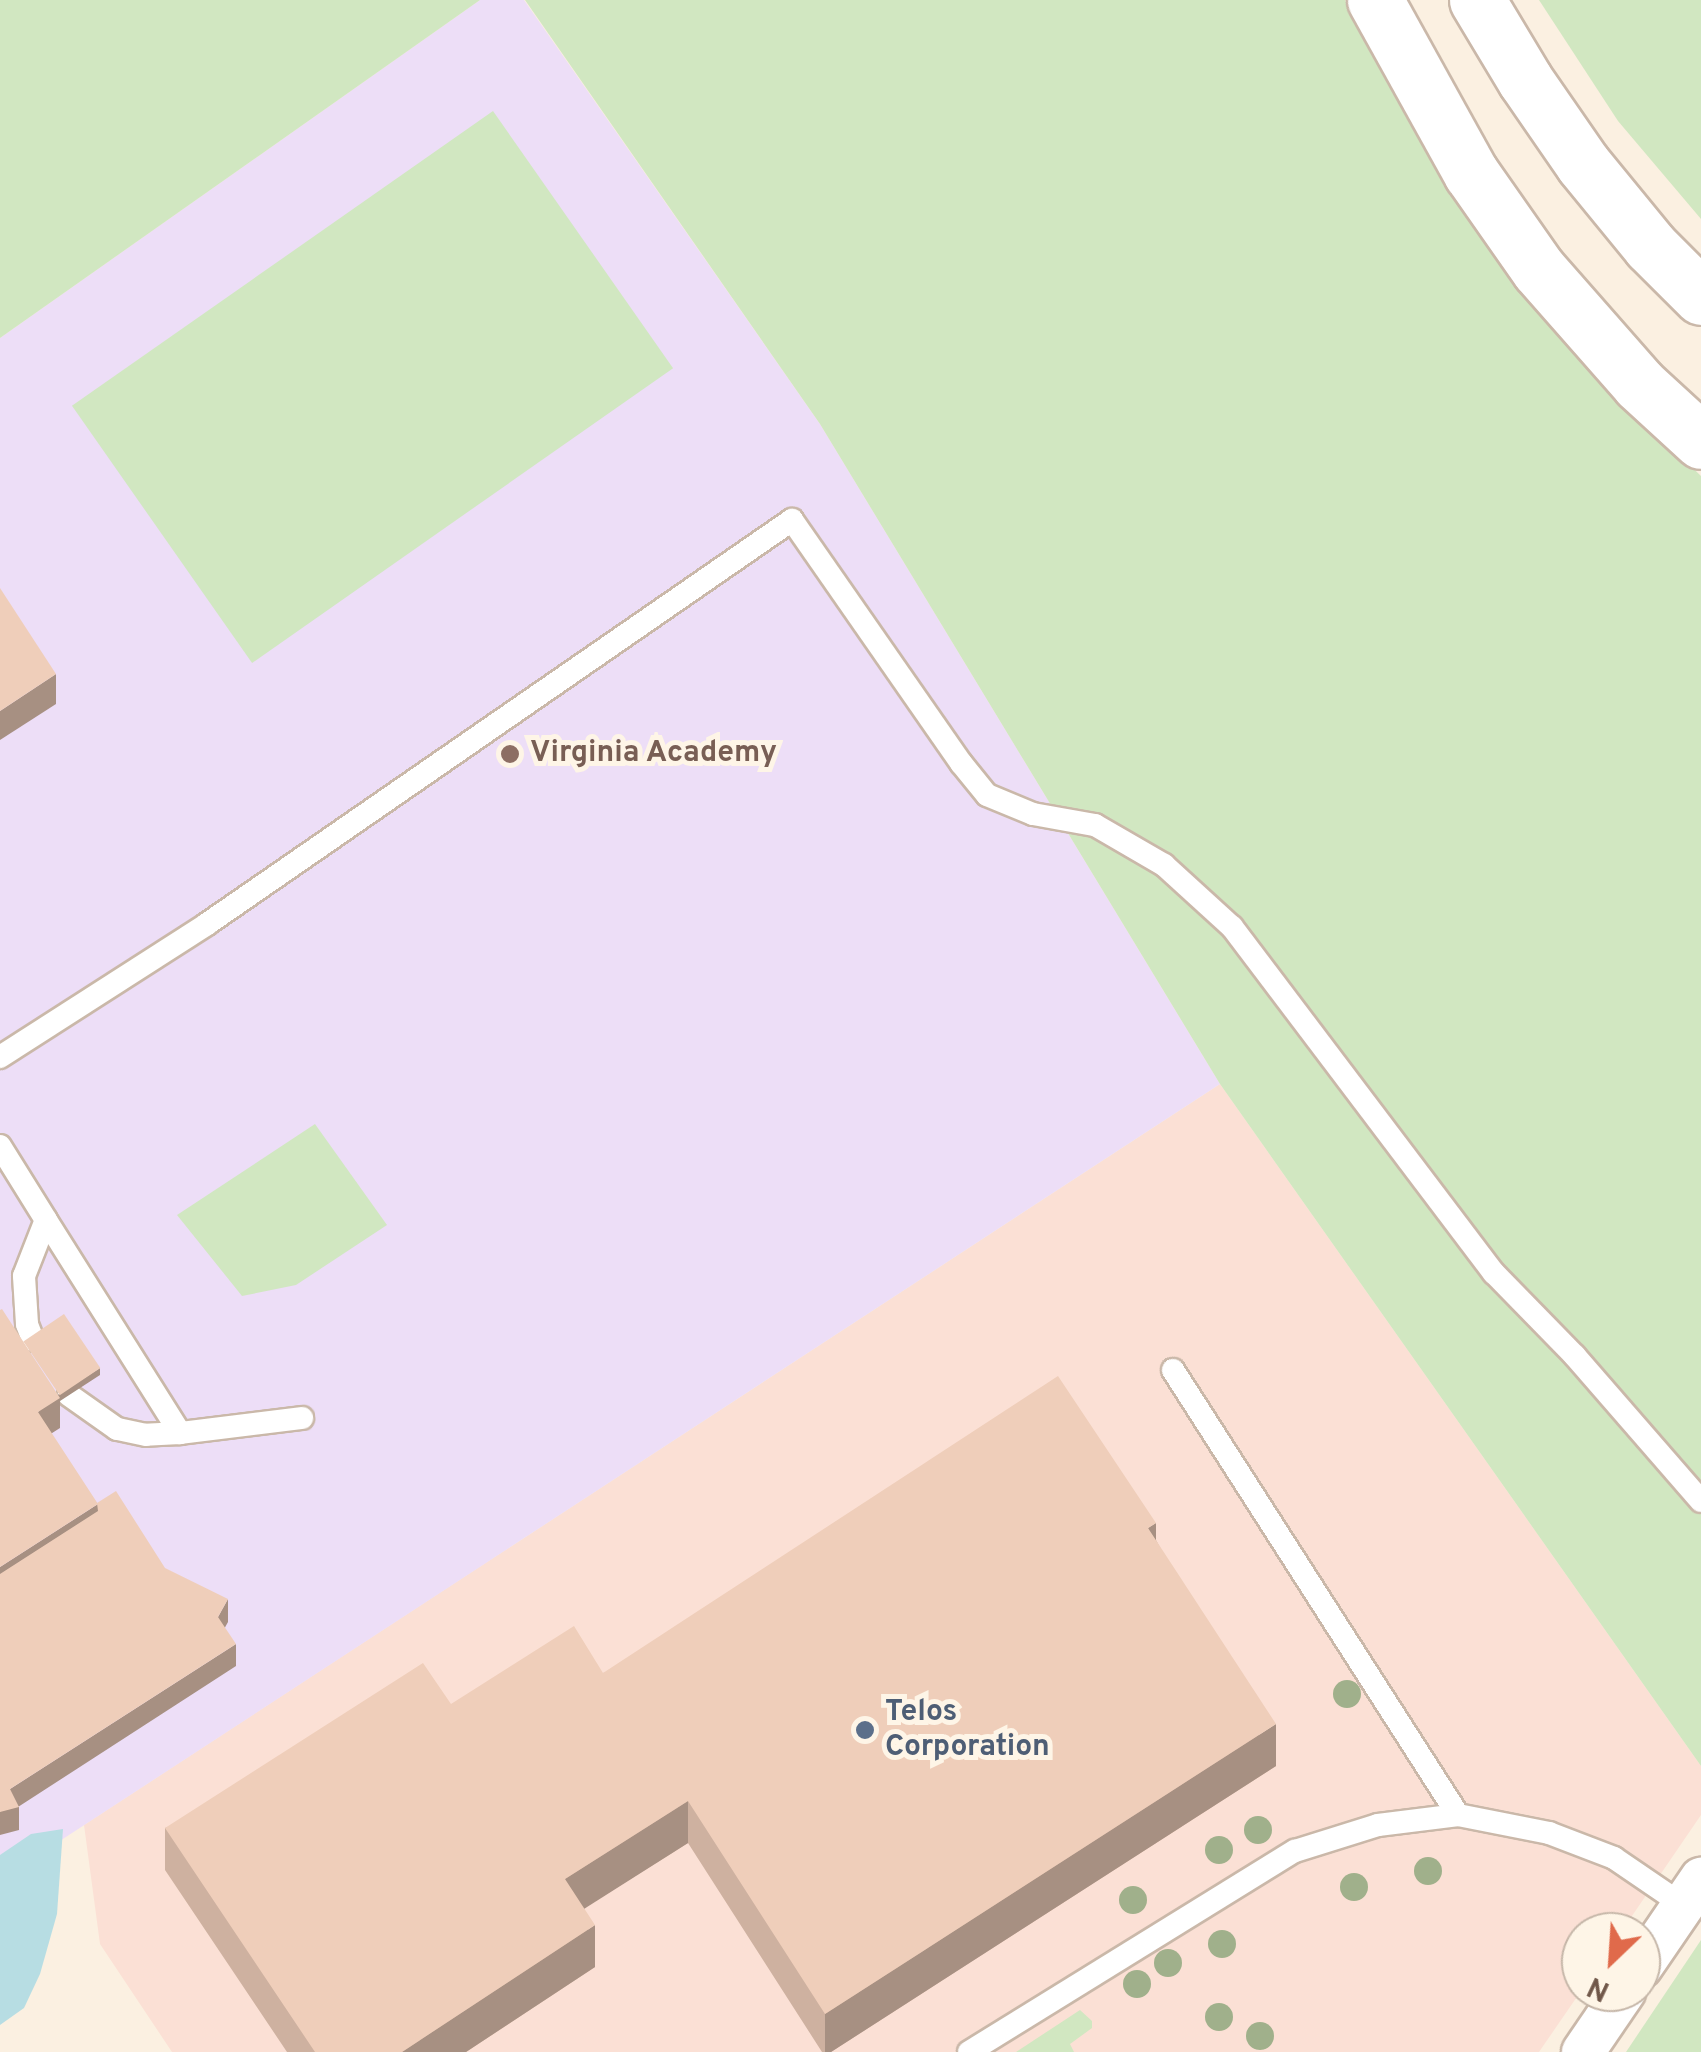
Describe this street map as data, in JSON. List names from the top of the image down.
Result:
{
  "places": ["Virginia Academy", "Telos Corporation"],
  "north": "bottom left"
}
